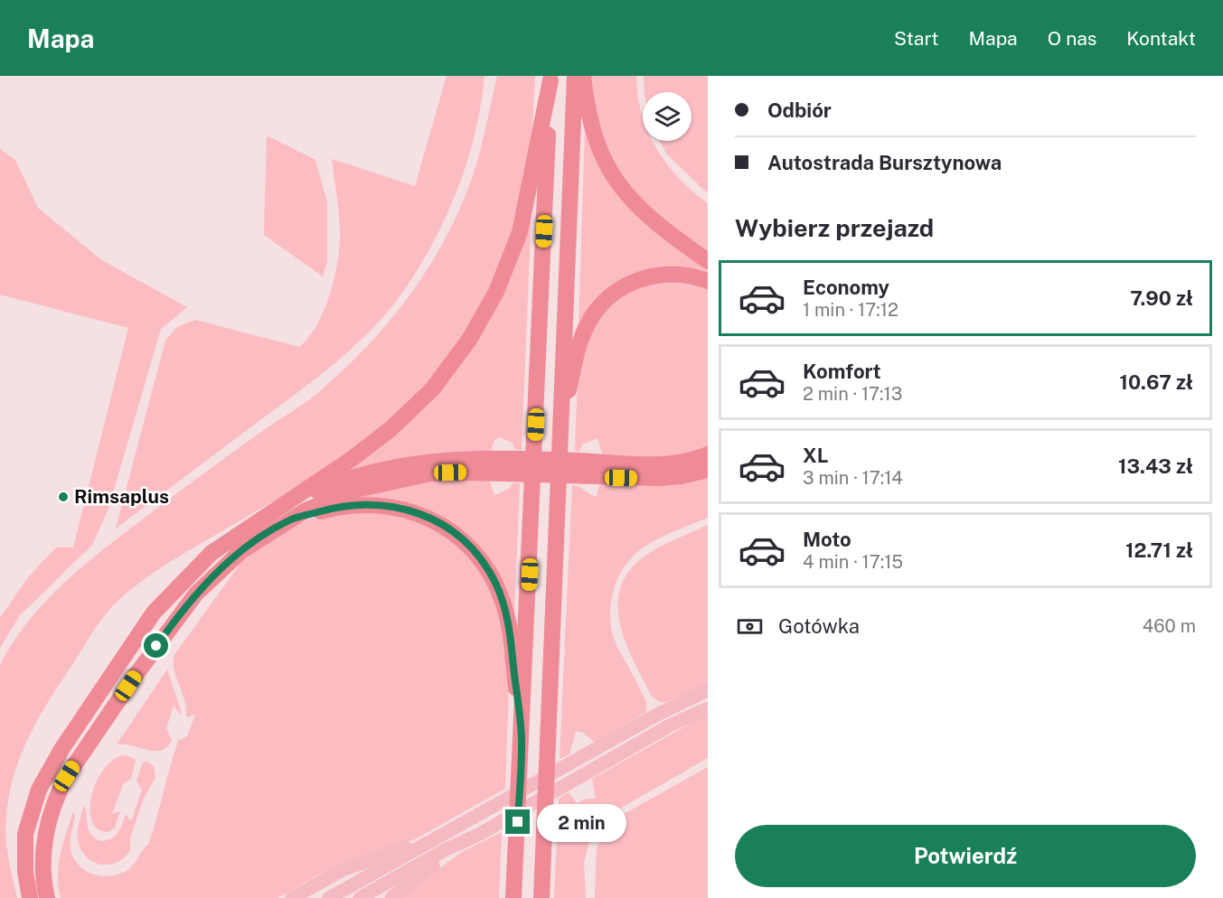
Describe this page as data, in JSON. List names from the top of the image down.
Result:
{
  "places": ["Rimsaplus"],
  "page": {
    "header": "Mapa",
    "nav": [
      "Start",
      "Mapa",
      "O nas",
      "Kontakt"
    ],
    "banner": ["Odbiór", "Autostrada Bursztynowa"],
    "heading": "Wybierz przejazd",
    "list": [
      {
        "name": "Economy",
        "note": "1 min · 17:12",
        "value": "7.90 zł"
      },
      {
        "name": "Komfort",
        "note": "2 min · 17:13",
        "value": "10.67 zł"
      },
      {
        "name": "XL",
        "note": "3 min · 17:14",
        "value": "13.43 zł"
      },
      {
        "name": "Moto",
        "note": "4 min · 17:15",
        "value": "12.71 zł"
      }
    ],
    "pay": ["Gotówka", "460 m"],
    "bubble": "2 min",
    "buttons": "Potwierdź"
  }
}
